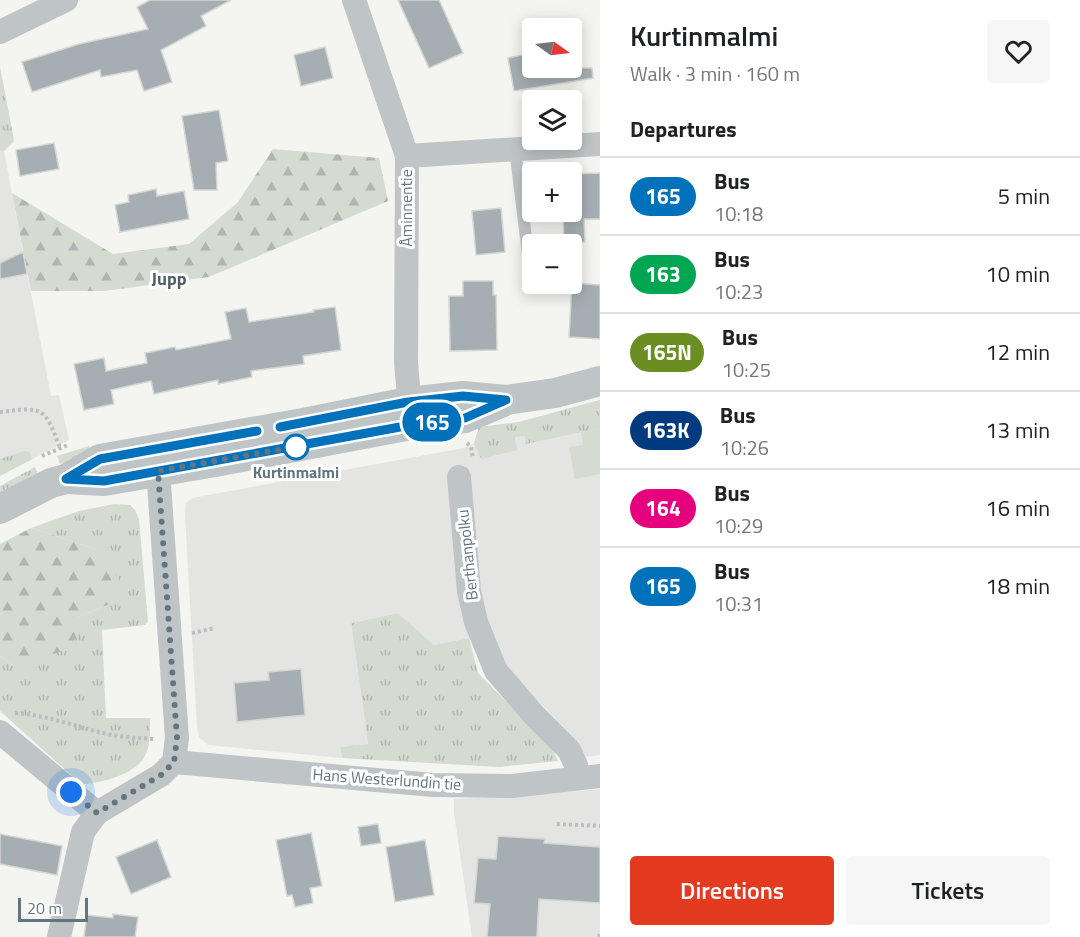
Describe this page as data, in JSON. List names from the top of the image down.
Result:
{
  "streets": {
    "street": ["Åminnentie", "Berthanpolku", "Hans Westerlundin tie"]
  },
  "crossings": [
    ["Berthanpolku", "Hans Westerlundin tie"]
  ],
  "districts": ["Jupp"],
  "places": ["Kurtinmalmi"],
  "lines": ["bus line 165"],
  "scale_bar": "20 m",
  "north": "right",
  "page": {
    "on_map": "165",
    "heading": [
      ["Kurtinmalmi", "Walk · 3 min · 160 m"],
      "Departures"
    ],
    "map_buttons": ["+", "−"],
    "list": [
      {
        "mark": "165",
        "name": "Bus",
        "note": "10:18",
        "value": "5 min"
      },
      {
        "mark": "163",
        "name": "Bus",
        "note": "10:23",
        "value": "10 min"
      },
      {
        "mark": "165N",
        "name": "Bus",
        "note": "10:25",
        "value": "12 min"
      },
      {
        "mark": "163K",
        "name": "Bus",
        "note": "10:26",
        "value": "13 min"
      },
      {
        "mark": "164",
        "name": "Bus",
        "note": "10:29",
        "value": "16 min"
      },
      {
        "mark": "165",
        "name": "Bus",
        "note": "10:31",
        "value": "18 min"
      }
    ],
    "buttons": ["Directions", "Tickets"],
    "scale": "20 m"
  }
}
